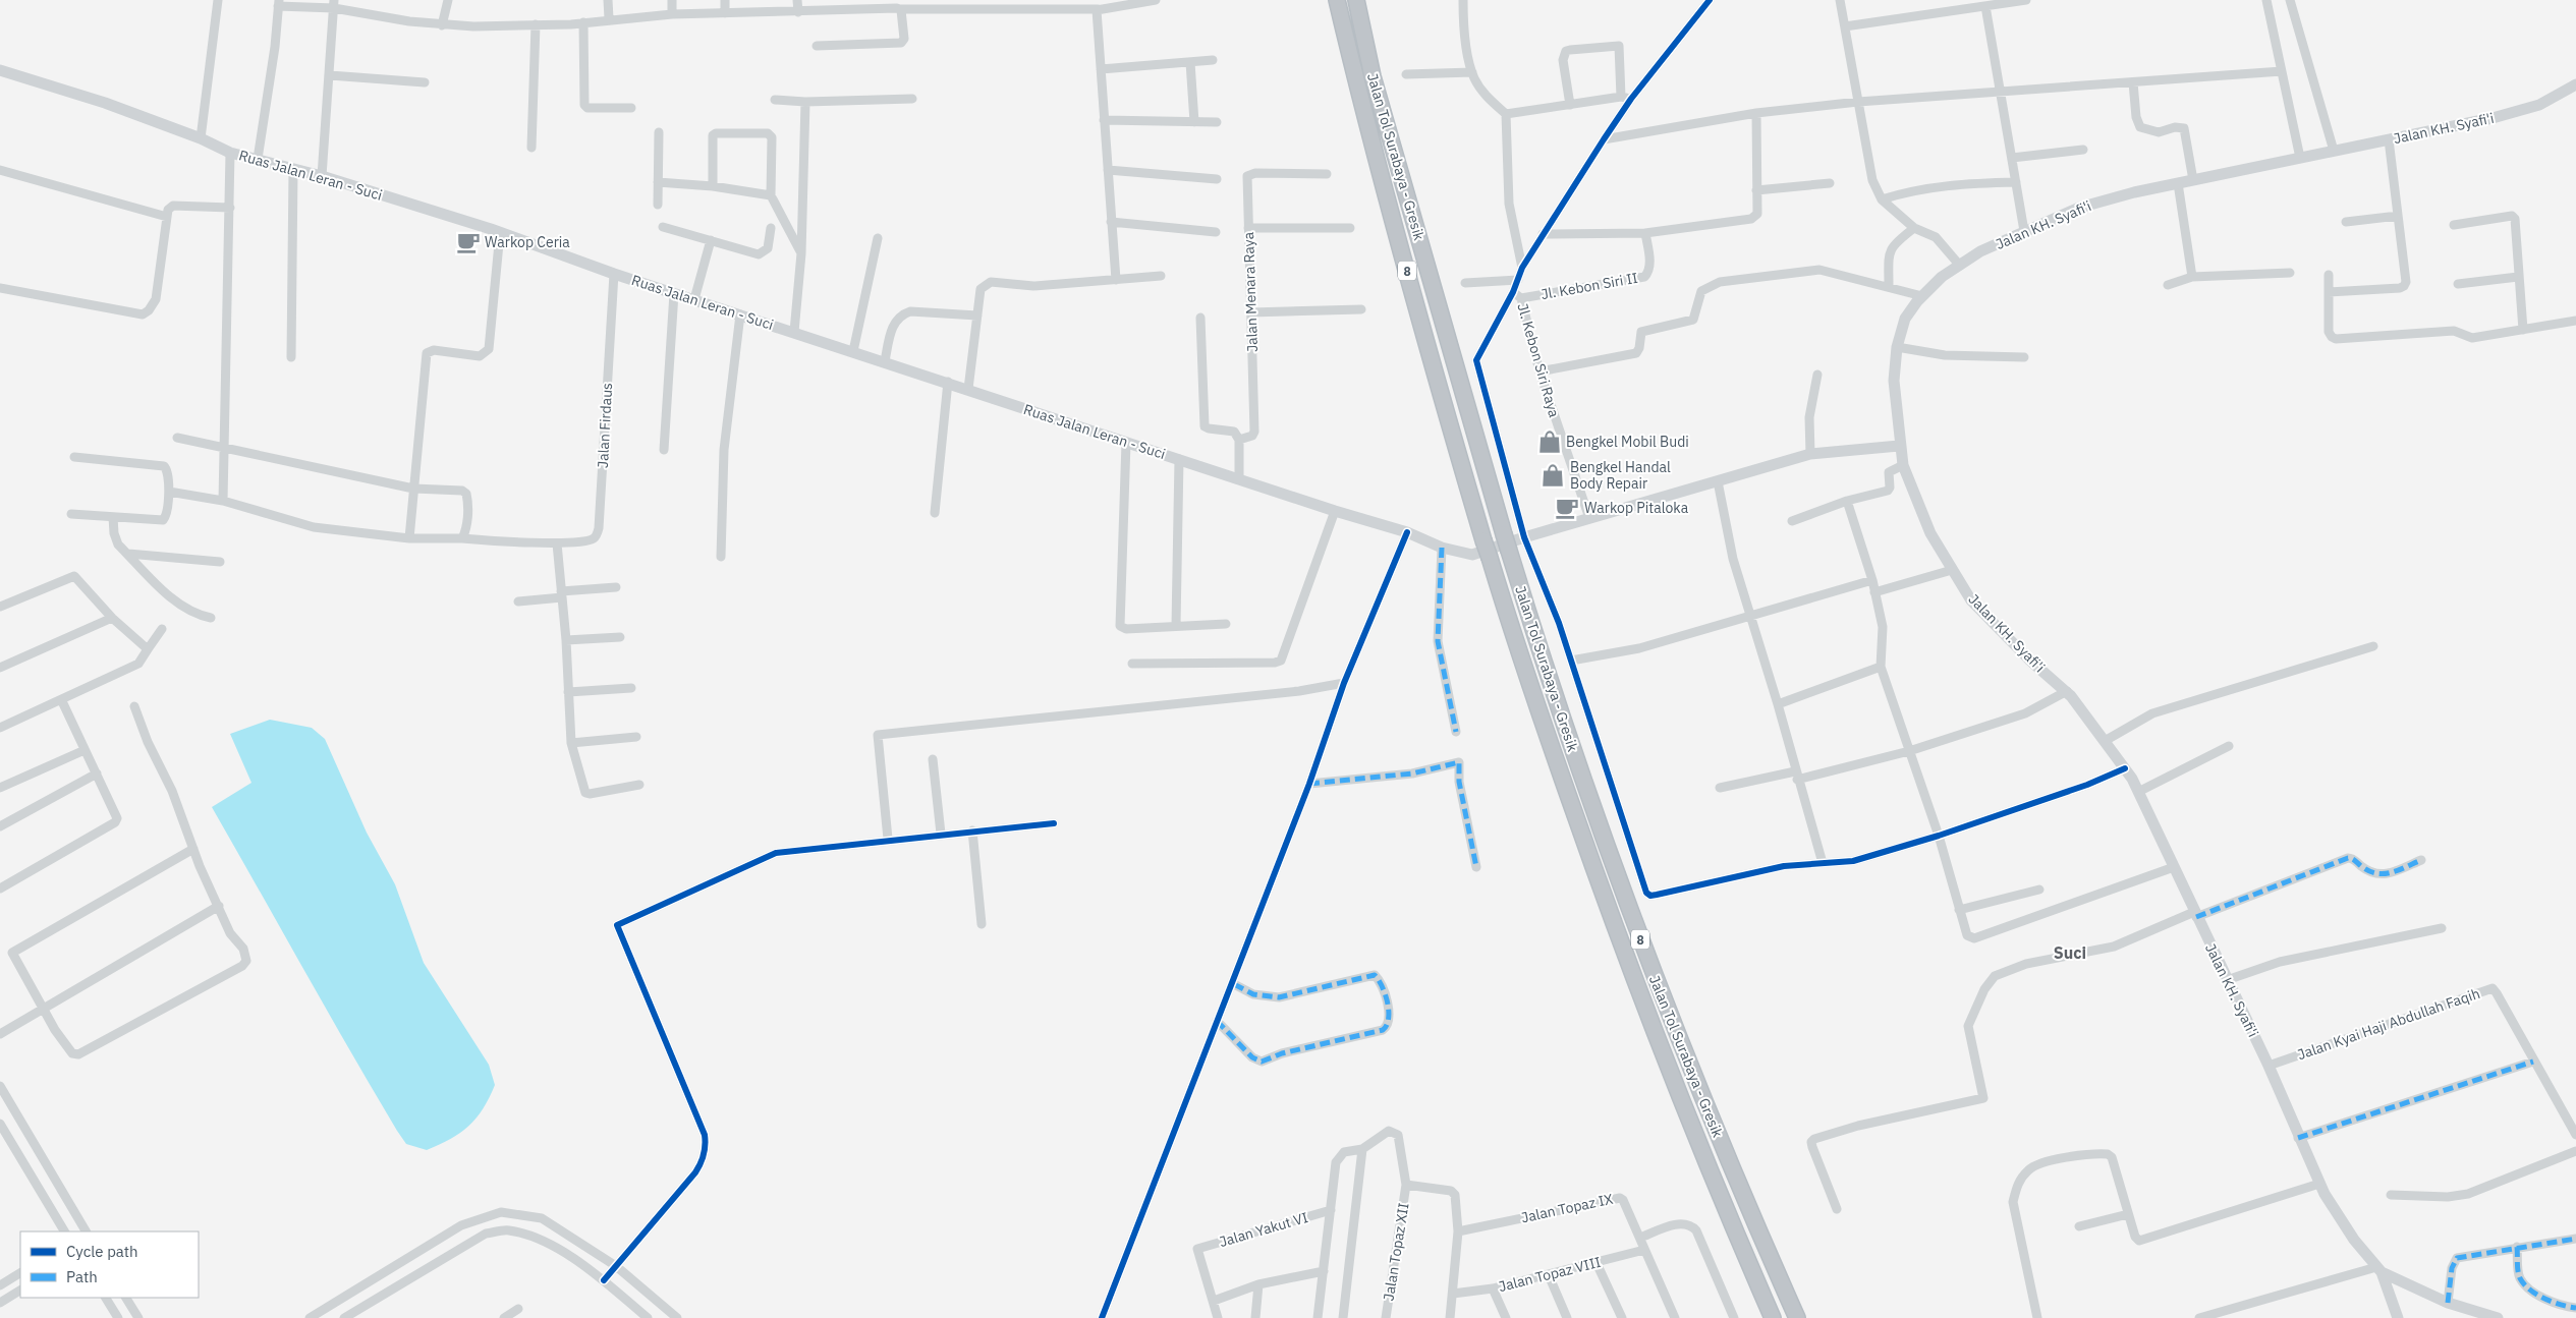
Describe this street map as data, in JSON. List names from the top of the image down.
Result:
{
  "streets": {
    "highway": ["Jalan Tol Surabaya - Gresik", "8"],
    "main road": ["Jalan KH. Syafi'i", "Ruas Jalan Leran - Suci"],
    "street": [
      "Jl. Kebon Siri II",
      "Jalan Menara Raya",
      "Jl. Kebon Siri Raya",
      "Jalan Firdaus",
      "Jalan Kyai Haji Abdullah Faqih",
      "Jalan Topaz IX",
      "Jalan Yakut VI",
      "Jalan Topaz XII",
      "Jalan Topaz VIII"
    ]
  },
  "crossings": [
    ["Jalan KH. Syafi'i", "Jalan Kyai Haji Abdullah Faqih"],
    ["Ruas Jalan Leran - Suci", "Jalan Firdaus"],
    ["Jl. Kebon Siri II", "Jl. Kebon Siri Raya"],
    ["Jalan Topaz IX", "Jalan Topaz VIII"]
  ],
  "districts": ["Suci"],
  "places": {
    "cafe": ["Warkop Ceria", "Warkop Pitaloka"],
    "shop": ["Bengkel Mobil Budi", "Bengkel Handal Body Repair"]
  },
  "legend": ["Cycle path", "Path"]
}
